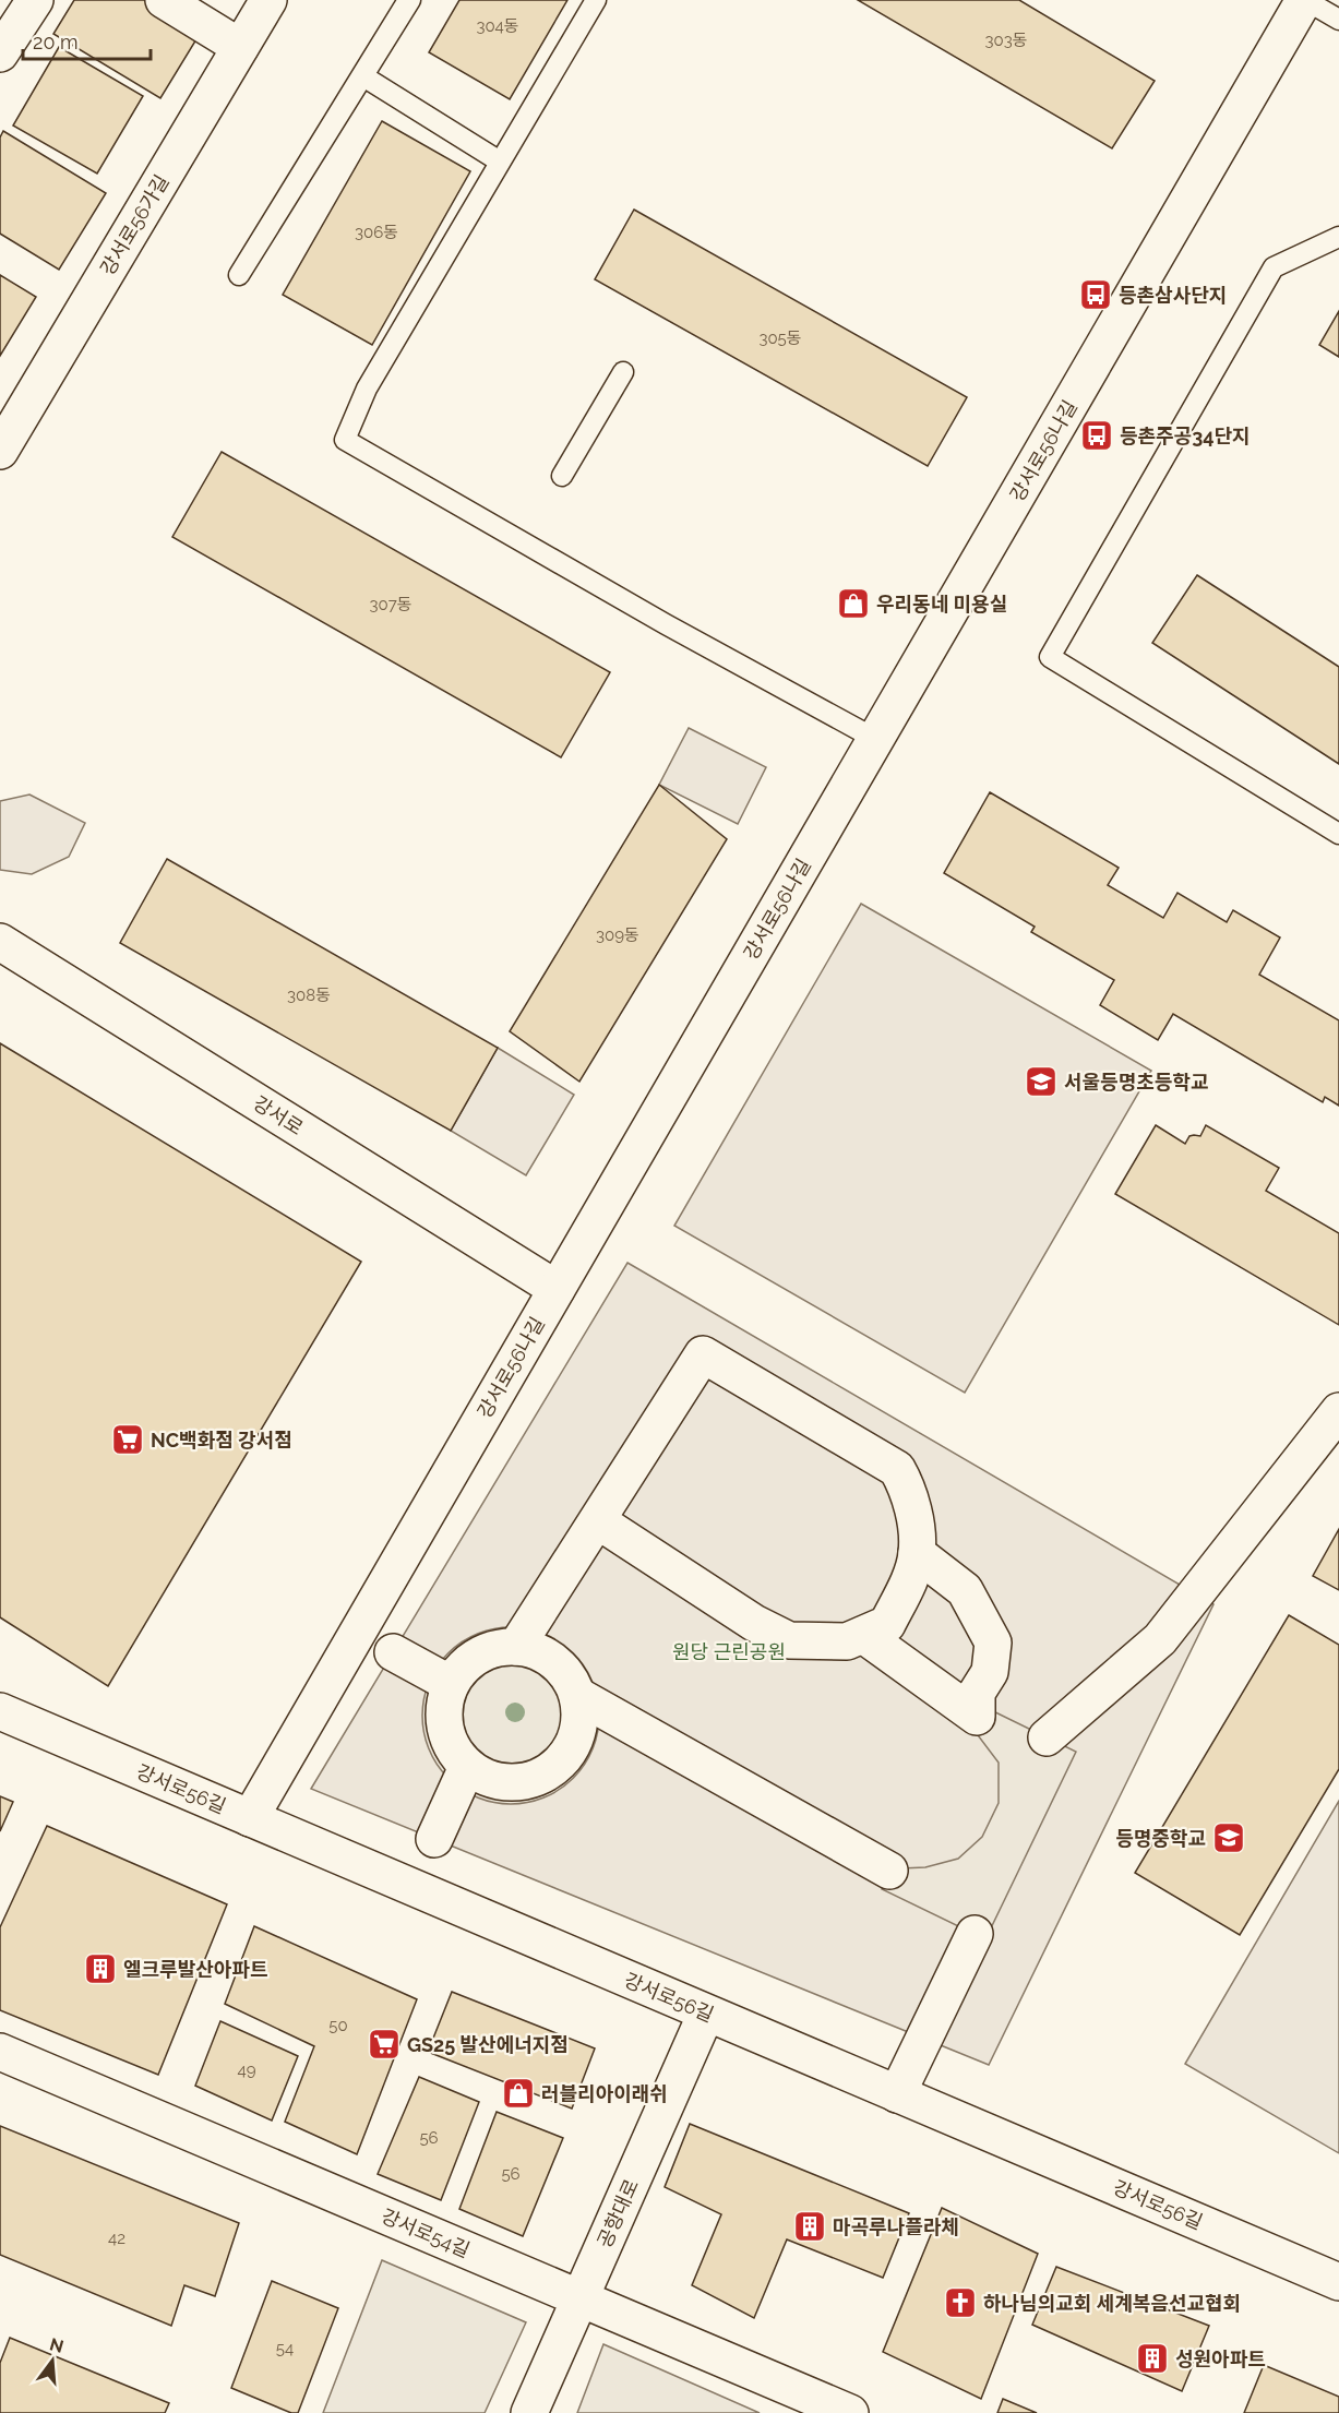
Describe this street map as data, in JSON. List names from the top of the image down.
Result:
{
  "streets": {
    "street": [
      "강서로56가길",
      "강서로56나길",
      "강서로",
      "강서로56길",
      "공항대로",
      "강서로54길"
    ]
  },
  "crossings": [
    ["강서로56나길", "강서로"],
    ["강서로56나길", "강서로56길"],
    ["강서로56길", "공항대로"],
    ["공항대로", "강서로54길"]
  ],
  "parks": ["원당 근린공원"],
  "places": {
    "bus stop": ["등촌삼사단지", "등촌주공34단지"],
    "shop": ["우리동네 미용실", "러블리아이래쉬"],
    "school or university": ["서울등명초등학교", "등명중학교"],
    "supermarket": ["NC백화점 강서점", "GS25 발산에너지점"],
    "building": ["엘크루발산아파트", "마곡루나플라체", "성원아파트"],
    "church": ["하나님의교회 세계복음선교협회"]
  },
  "house_numbers": [
    "304동",
    "303동",
    "306동",
    "305동",
    "307동",
    "309동",
    "308동",
    "50",
    "49",
    "56",
    "56",
    "42",
    "54"
  ],
  "scale_bar": "20 m",
  "north": "top"
}
